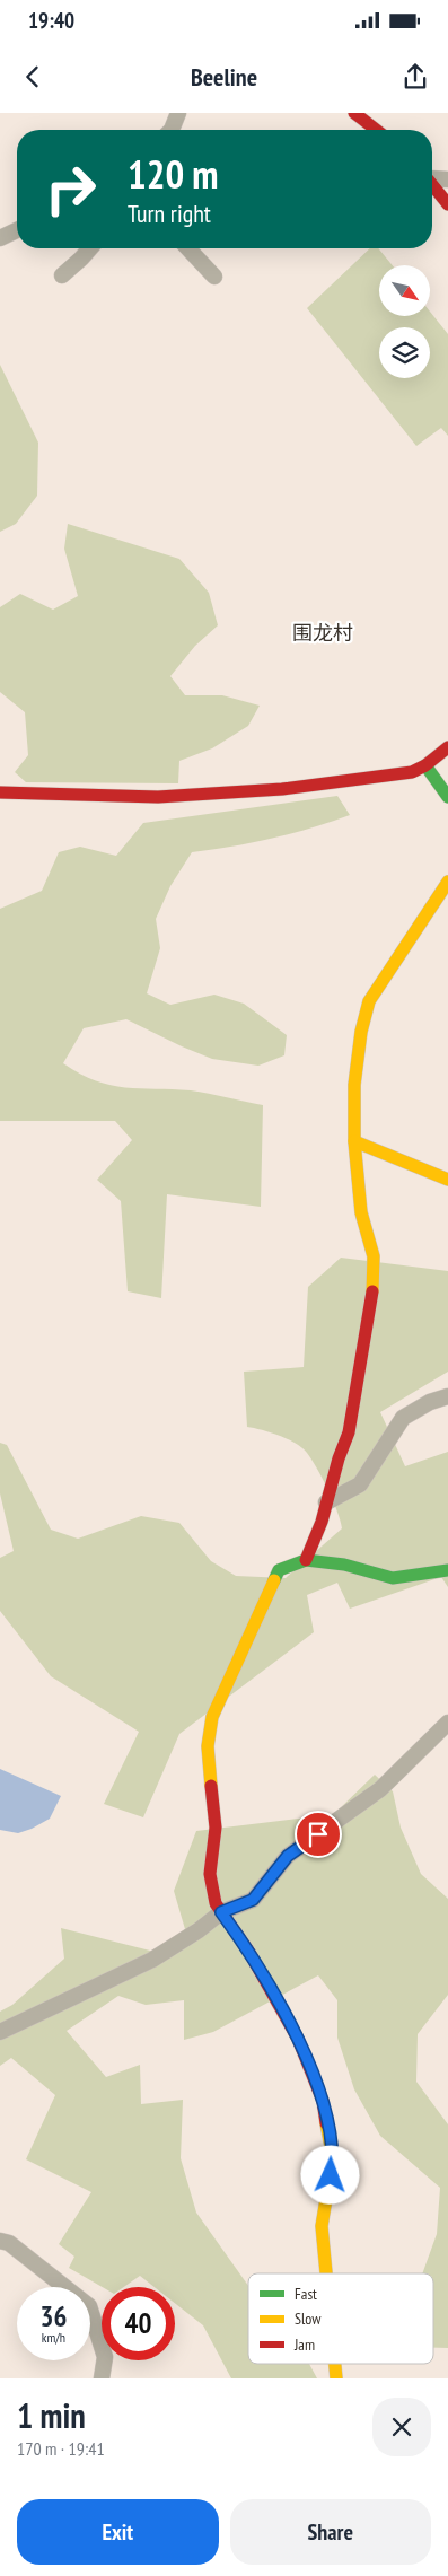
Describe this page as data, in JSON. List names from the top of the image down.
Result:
{
  "districts": ["围龙村"],
  "legend": ["Fast", "Slow", "Jam"],
  "north": "bottom right",
  "page": {
    "status": "19:40",
    "header": "Beeline",
    "turn": ["120 m", "Turn right"],
    "speed": "36 km/h",
    "limit": "40",
    "heading": ["1 min", "170 m · 19:41"],
    "buttons": ["Exit", "Share"]
  }
}
